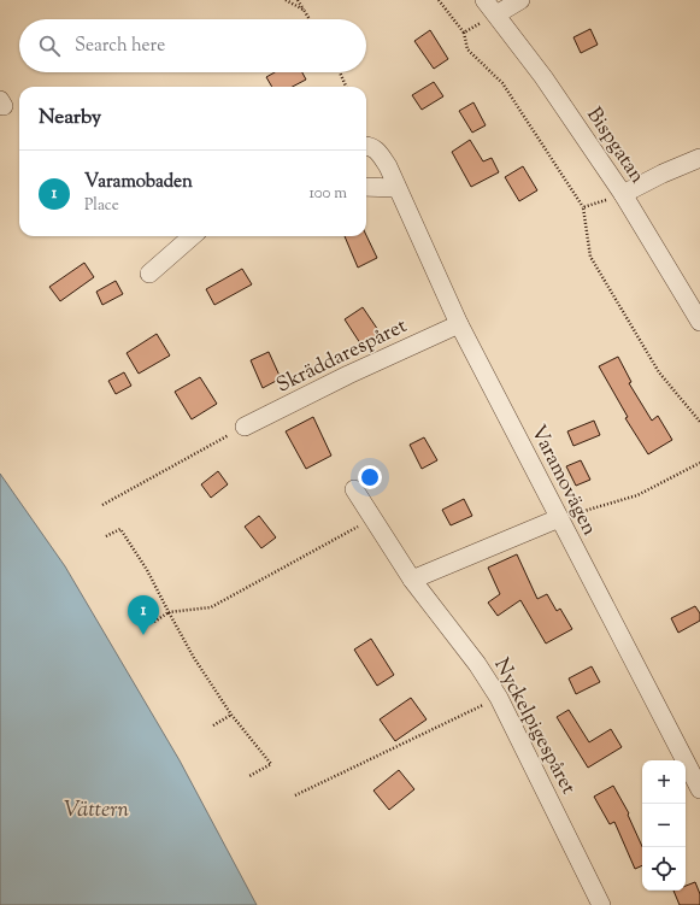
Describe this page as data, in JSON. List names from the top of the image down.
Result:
{
  "streets": {
    "street": [
      "Bispgatan",
      "Skräddarespåret",
      "Varamovägen",
      "Nyckelpigespåret"
    ]
  },
  "crossings": [
    ["Skräddarespåret", "Varamovägen"]
  ],
  "water": ["Vättern"],
  "page": {
    "search": "Search here",
    "heading": "Nearby",
    "list": [
      {
        "mark": "1",
        "name": "Varamobaden",
        "note": "Place",
        "value": "100 m"
      }
    ],
    "pins": "1",
    "map_buttons": ["+", "−"]
  }
}
